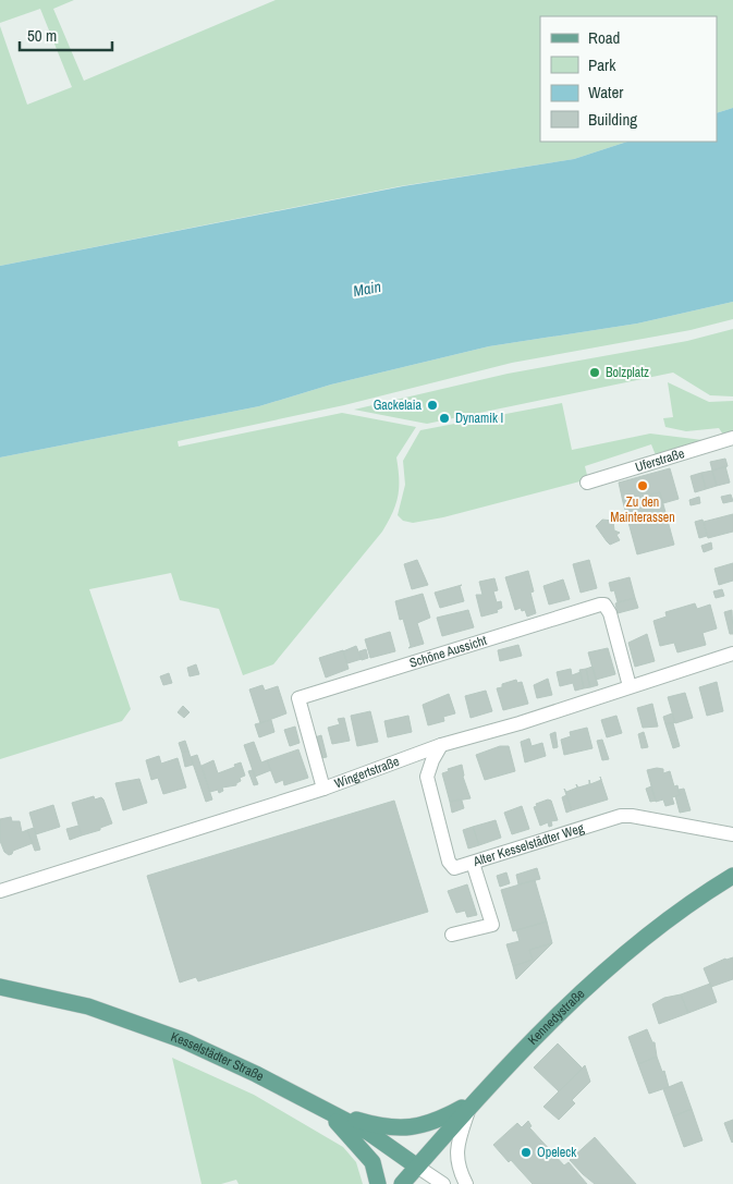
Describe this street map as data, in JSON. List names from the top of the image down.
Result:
{
  "streets": {
    "main road": ["Kennedystraße", "Kesselstädter Straße"],
    "street": [
      "Uferstraße",
      "Schöne Aussicht",
      "Wingertstraße",
      "Alter Kesselstädter Weg"
    ]
  },
  "crossings": [
    ["Schöne Aussicht", "Wingertstraße"],
    ["Wingertstraße", "Alter Kesselstädter Weg"],
    ["Kennedystraße", "Kesselstädter Straße"]
  ],
  "water": ["Main"],
  "places": [
    "Bolzplatz",
    "Gackelaia",
    "Dynamik I",
    "Zu den Mainterassen",
    "Opeleck"
  ],
  "legend": [
    "Road",
    "Park",
    "Water",
    "Building"
  ],
  "scale_bar": "50 m"
}
